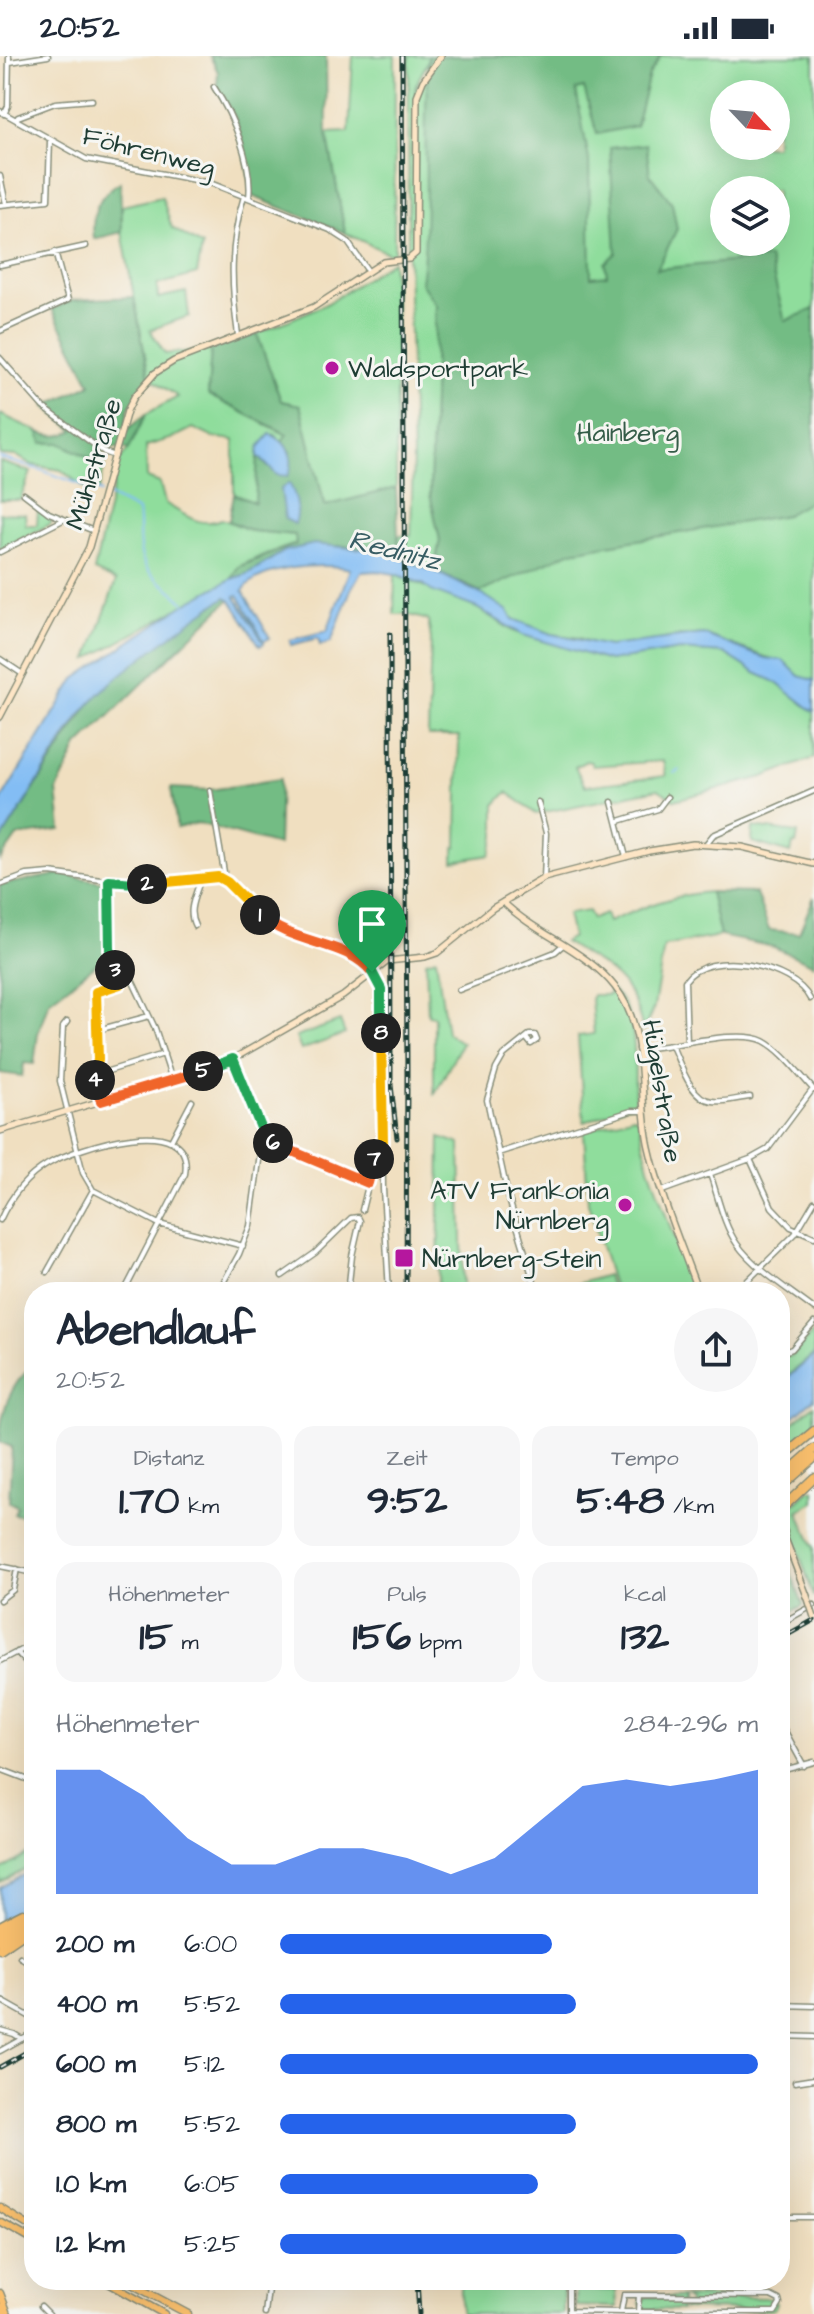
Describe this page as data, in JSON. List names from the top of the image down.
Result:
{
  "streets": {
    "street": ["Föhrenweg", "Mühlstraße", "Hügelstraße"]
  },
  "crossings": [
    ["Föhrenweg", "Mühlstraße"]
  ],
  "water": ["Rednitz"],
  "parks": ["Hainberg"],
  "places": {
    "other": ["Waldsportpark", "ATV Frankonia Nürnberg"],
    "transit": ["Nürnberg-Stein"]
  },
  "north": "bottom right",
  "page": {
    "status": "20:52",
    "pins": [
      "2",
      "1",
      "3",
      "8",
      "5",
      "4",
      "6",
      "7"
    ],
    "heading": ["Abendlauf", "20:52"],
    "stats": [
      ["Distanz", "1.70 km"],
      ["Zeit", "9:52"],
      ["Tempo", "5:48 /km"],
      ["Höhenmeter", "15 m"],
      ["Puls", "156 bpm"],
      ["kcal", "132"]
    ],
    "chart": ["Höhenmeter", "284–296 m"],
    "list": [
      {
        "name": "200 m",
        "note": "6:00"
      },
      {
        "name": "400 m",
        "note": "5:52"
      },
      {
        "name": "600 m",
        "note": "5:12"
      },
      {
        "name": "800 m",
        "note": "5:52"
      },
      {
        "name": "1.0 km",
        "note": "6:05"
      },
      {
        "name": "1.2 km",
        "note": "5:25"
      }
    ]
  }
}
